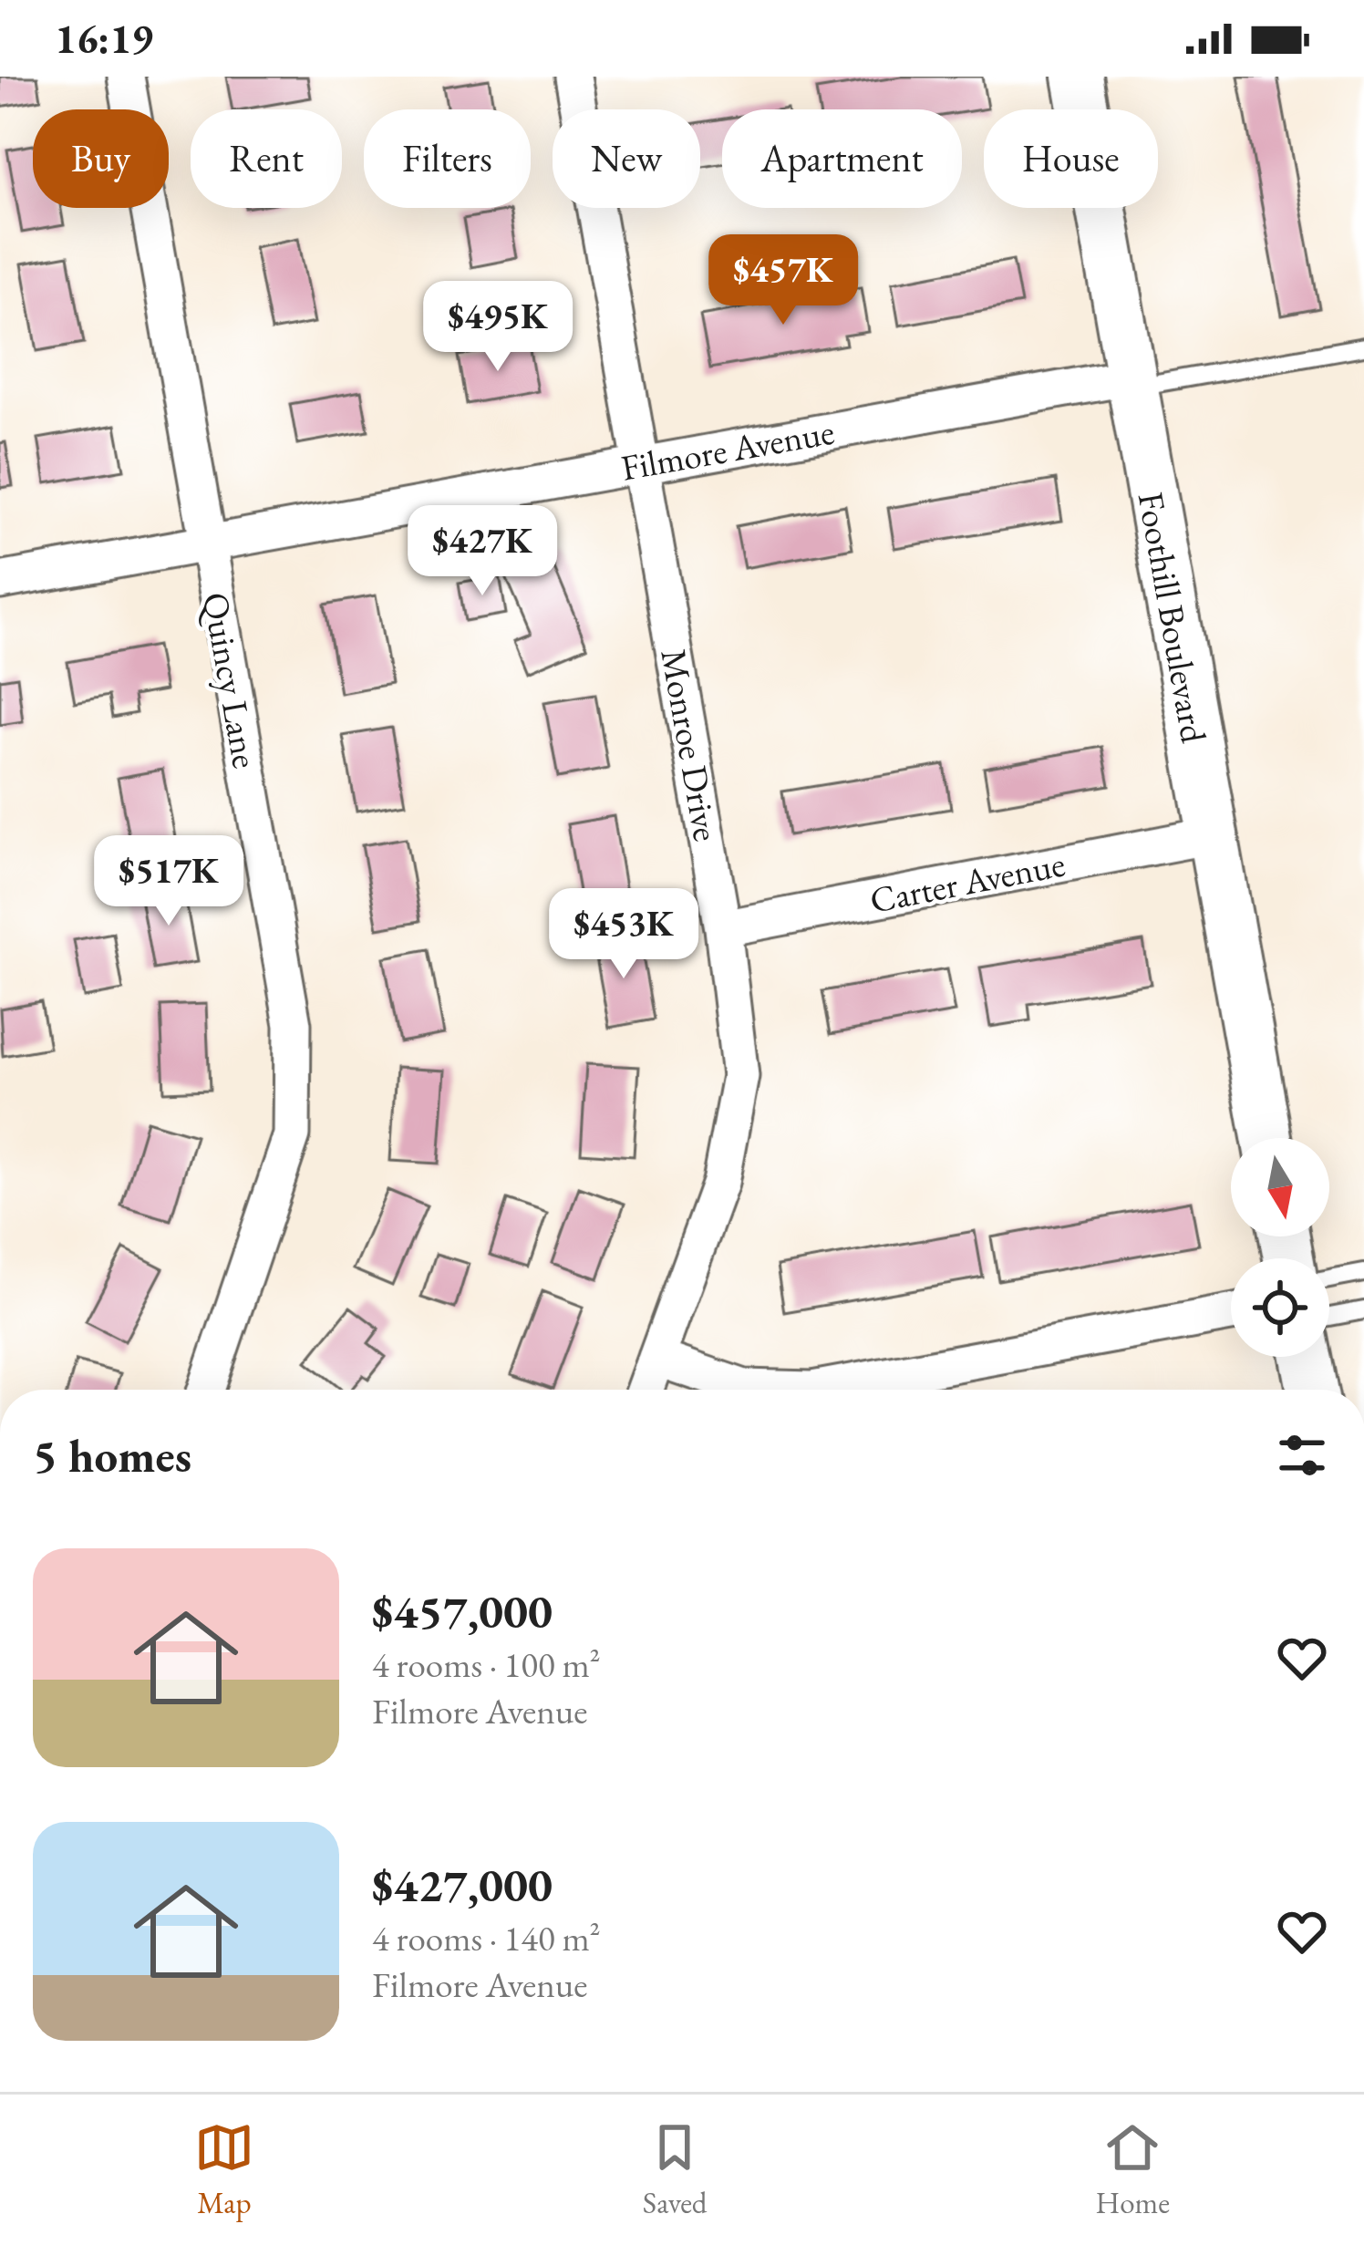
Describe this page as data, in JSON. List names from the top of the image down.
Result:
{
  "streets": {
    "main road": ["Foothill Boulevard"],
    "street": [
      "Filmore Avenue",
      "Quincy Lane",
      "Monroe Drive",
      "Carter Avenue"
    ]
  },
  "crossings": [
    ["Filmore Avenue", "Foothill Boulevard"],
    ["Filmore Avenue", "Quincy Lane"],
    ["Filmore Avenue", "Monroe Drive"],
    ["Foothill Boulevard", "Carter Avenue"],
    ["Monroe Drive", "Carter Avenue"]
  ],
  "north": "bottom",
  "page": {
    "status": "16:19",
    "chip": [
      "Buy",
      "Rent",
      "Filters",
      "New",
      "Apartment",
      "House"
    ],
    "price": [
      "$457K",
      "$495K",
      "$427K",
      "$517K",
      "$453K"
    ],
    "heading": "5 homes",
    "list": [
      {
        "name": "$457,000",
        "note": "4 rooms · 100 m² · Filmore Avenue"
      },
      {
        "name": "$427,000",
        "note": "4 rooms · 140 m² · Filmore Avenue"
      }
    ],
    "tabs": ["Map", "Saved", "Home"]
  }
}
